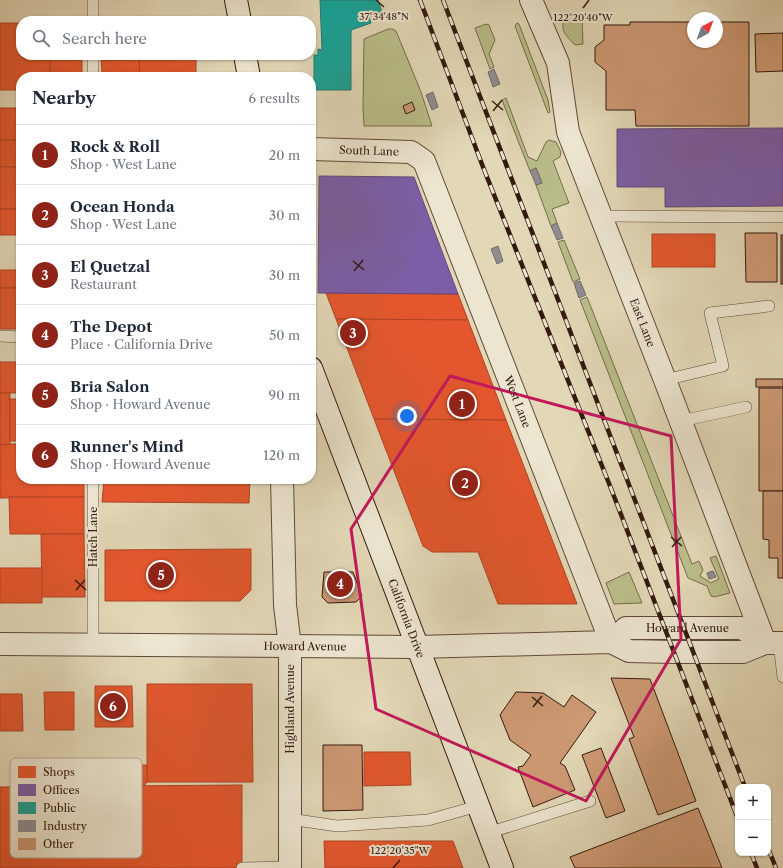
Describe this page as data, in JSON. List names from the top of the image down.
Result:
{
  "streets": {
    "street": [
      "South Lane",
      "East Lane",
      "West Lane",
      "California Drive",
      "Howard Avenue",
      "Highland Avenue"
    ],
    "lane": ["Hatch Lane"]
  },
  "crossings": [
    ["South Lane", "West Lane"],
    ["East Lane", "Howard Avenue"],
    ["West Lane", "Howard Avenue"],
    ["Hatch Lane", "Howard Avenue"],
    ["California Drive", "Howard Avenue"],
    ["Howard Avenue", "Highland Avenue"]
  ],
  "legend": [
    "Shops",
    "Offices",
    "Public",
    "Industry",
    "Other"
  ],
  "north": "top right",
  "page": {
    "search": "Search here",
    "heading": ["Nearby", "6 results"],
    "list": [
      {
        "mark": "1",
        "name": "Rock & Roll",
        "note": "Shop · West Lane",
        "value": "20 m"
      },
      {
        "mark": "2",
        "name": "Ocean Honda",
        "note": "Shop · West Lane",
        "value": "30 m"
      },
      {
        "mark": "3",
        "name": "El Quetzal",
        "note": "Restaurant",
        "value": "30 m"
      },
      {
        "mark": "4",
        "name": "The Depot",
        "note": "Place · California Drive",
        "value": "50 m"
      },
      {
        "mark": "5",
        "name": "Bria Salon",
        "note": "Shop · Howard Avenue",
        "value": "90 m"
      },
      {
        "mark": "6",
        "name": "Runner's Mind",
        "note": "Shop · Howard Avenue",
        "value": "120 m"
      }
    ],
    "pins": [
      "3",
      "1",
      "2",
      "5",
      "4",
      "6"
    ],
    "map_buttons": ["+", "−"]
  },
  "coordinates": ["37°34'48\"N", "122°20'40\"W", "122°20'35\"W"]
}
